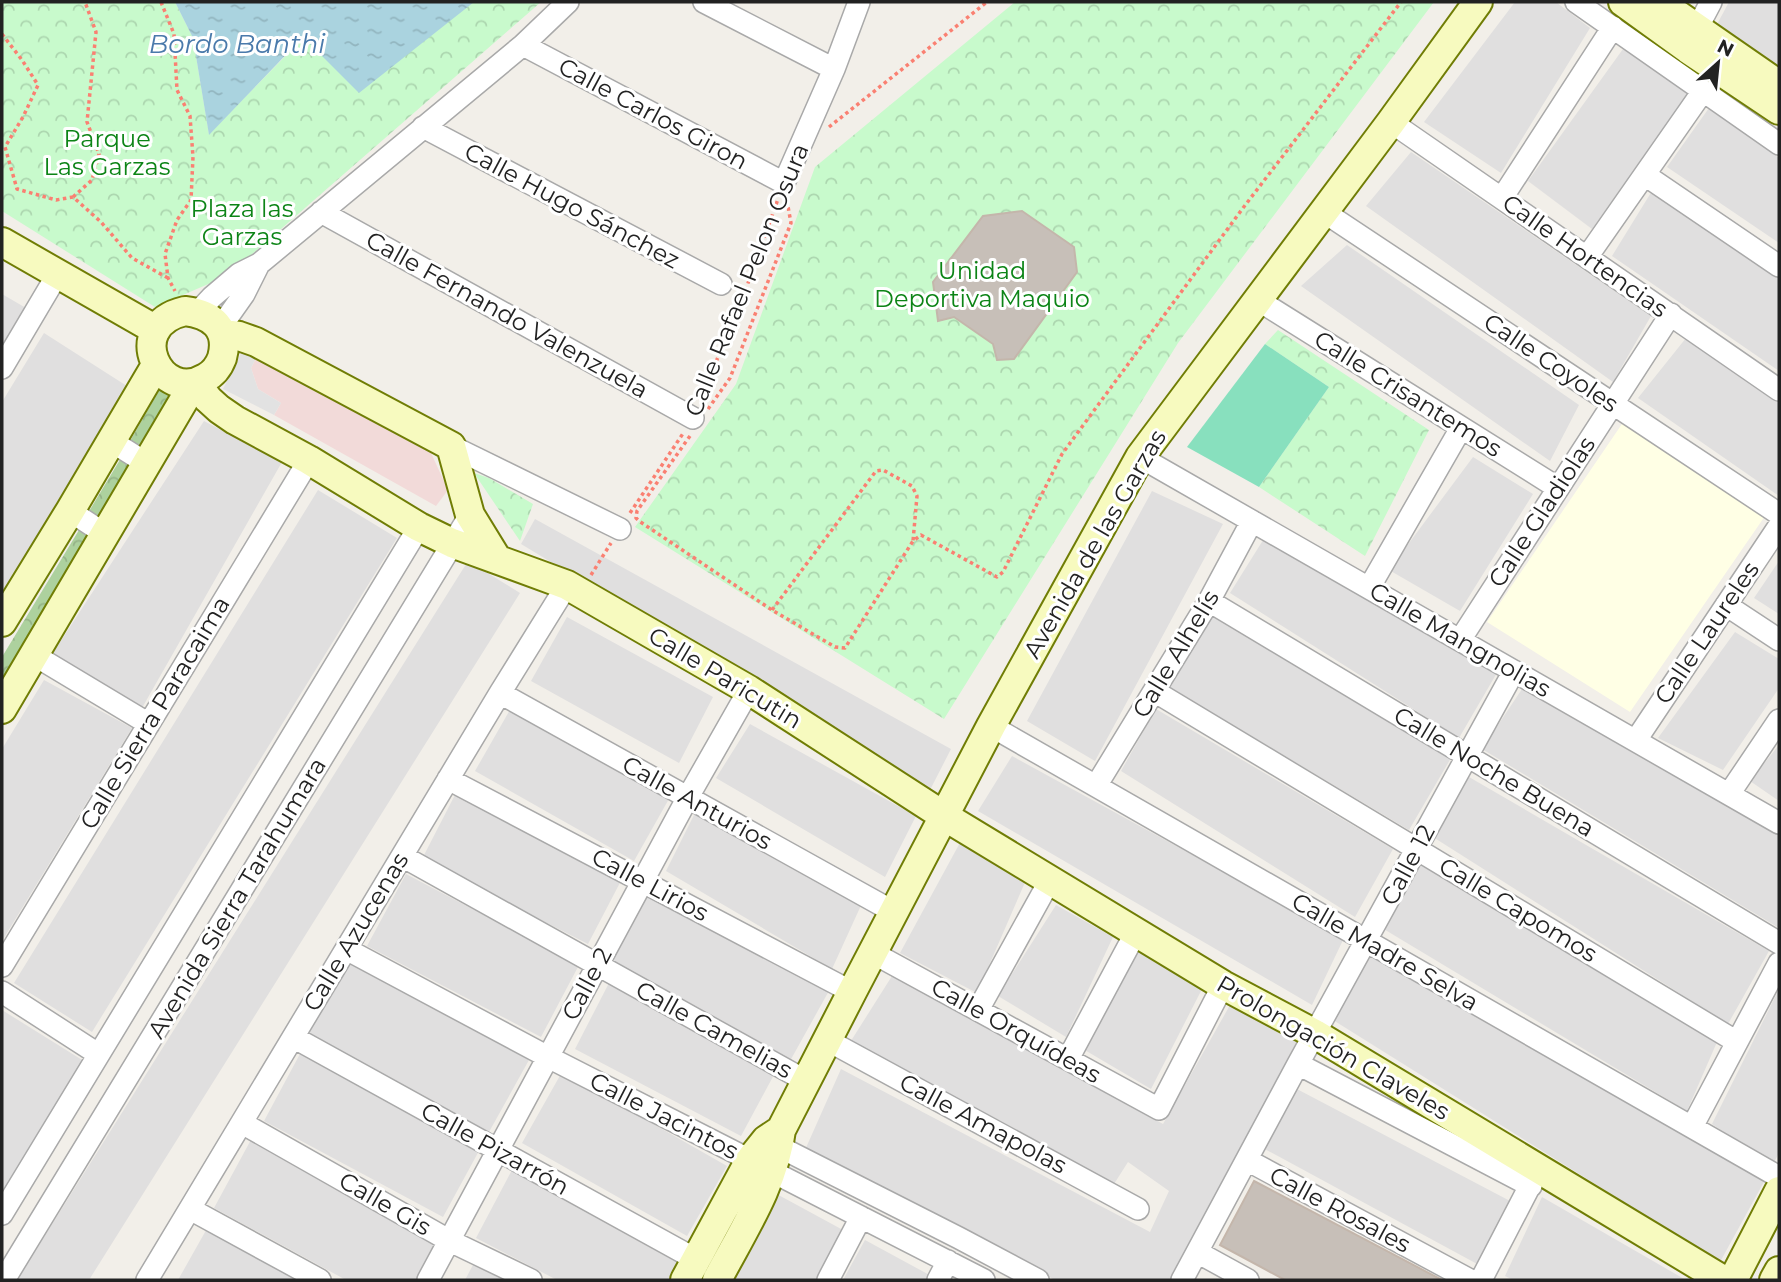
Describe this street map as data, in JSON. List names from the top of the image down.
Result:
{
  "streets": {
    "street": [
      "Calle Carlos Giron",
      "Calle Hugo Sánchez",
      "Calle Hortencias",
      "Calle Rafael Pelon Osura",
      "Calle Fernando Valenzuela",
      "Calle Coyoles",
      "Calle Crisantemos",
      "Calle Gladiolas",
      "Avenida de las Garzas",
      "Calle Laureles",
      "Calle Mangnolias",
      "Calle Alhelís",
      "Calle Paricutin",
      "Calle Sierra Paracaima",
      "Calle Noche Buena",
      "Calle Anturios",
      "Calle 12",
      "Calle Lirios",
      "Avenida Sierra Tarahumara",
      "Calle Capomos",
      "Calle Azucenas",
      "Calle Madre Selva",
      "Calle 2",
      "Calle Camelias",
      "Calle Orquídeas",
      "Prolongación Claveles",
      "Calle Jacintos",
      "Calle Amapolas",
      "Calle Pizarrón",
      "Calle Gis",
      "Calle Rosales"
    ]
  },
  "crossings": [
    ["Calle Carlos Giron", "Calle Rafael Pelon Osura"],
    ["Calle Hortencias", "Calle Gladiolas"],
    ["Calle Hortencias", "Avenida de las Garzas"],
    ["Calle Rafael Pelon Osura", "Calle Fernando Valenzuela"],
    ["Calle Rafael Pelon Osura", "Calle Paricutin"],
    ["Calle Rafael Pelon Osura", "Calle Azucenas"],
    ["Calle Coyoles", "Calle Gladiolas"],
    ["Calle Coyoles", "Avenida de las Garzas"],
    ["Calle Crisantemos", "Calle Gladiolas"],
    ["Calle Crisantemos", "Avenida de las Garzas"],
    ["Calle Gladiolas", "Calle Mangnolias"],
    ["Avenida de las Garzas", "Calle Mangnolias"],
    ["Avenida de las Garzas", "Calle Paricutin"],
    ["Avenida de las Garzas", "Calle Anturios"],
    ["Avenida de las Garzas", "Calle Lirios"],
    ["Avenida de las Garzas", "Calle Madre Selva"],
    ["Avenida de las Garzas", "Calle Camelias"],
    ["Avenida de las Garzas", "Calle Orquídeas"],
    ["Avenida de las Garzas", "Prolongación Claveles"],
    ["Avenida de las Garzas", "Calle Jacintos"],
    ["Avenida de las Garzas", "Calle Amapolas"],
    ["Avenida de las Garzas", "Calle Pizarrón"],
    ["Calle Laureles", "Calle Mangnolias"],
    ["Calle Mangnolias", "Calle Alhelís"],
    ["Calle Mangnolias", "Calle 12"],
    ["Calle Alhelís", "Calle Noche Buena"],
    ["Calle Alhelís", "Calle Capomos"],
    ["Calle Alhelís", "Calle Madre Selva"],
    ["Calle Paricutin", "Calle Sierra Paracaima"],
    ["Calle Paricutin", "Avenida Sierra Tarahumara"],
    ["Calle Paricutin", "Calle Azucenas"],
    ["Calle Paricutin", "Calle 2"],
    ["Calle Paricutin", "Prolongación Claveles"],
    ["Calle Noche Buena", "Calle 12"],
    ["Calle Anturios", "Calle Azucenas"],
    ["Calle Anturios", "Calle 2"],
    ["Calle 12", "Calle Capomos"],
    ["Calle 12", "Calle Madre Selva"],
    ["Calle 12", "Prolongación Claveles"],
    ["Calle 12", "Calle Rosales"],
    ["Calle Lirios", "Calle Azucenas"],
    ["Calle Lirios", "Calle 2"],
    ["Calle Azucenas", "Calle Camelias"],
    ["Calle Azucenas", "Calle Jacintos"],
    ["Calle Azucenas", "Calle Pizarrón"],
    ["Calle Azucenas", "Calle Gis"],
    ["Calle 2", "Calle Camelias"],
    ["Calle 2", "Calle Jacintos"],
    ["Calle 2", "Calle Pizarrón"],
    ["Calle 2", "Calle Gis"],
    ["Calle Orquídeas", "Prolongación Claveles"]
  ],
  "water": ["Bordo Banthi"],
  "parks": ["Parque Las Garzas", "Plaza las Garzas", "Unidad Deportiva Maquio"],
  "north": "top right"
}
